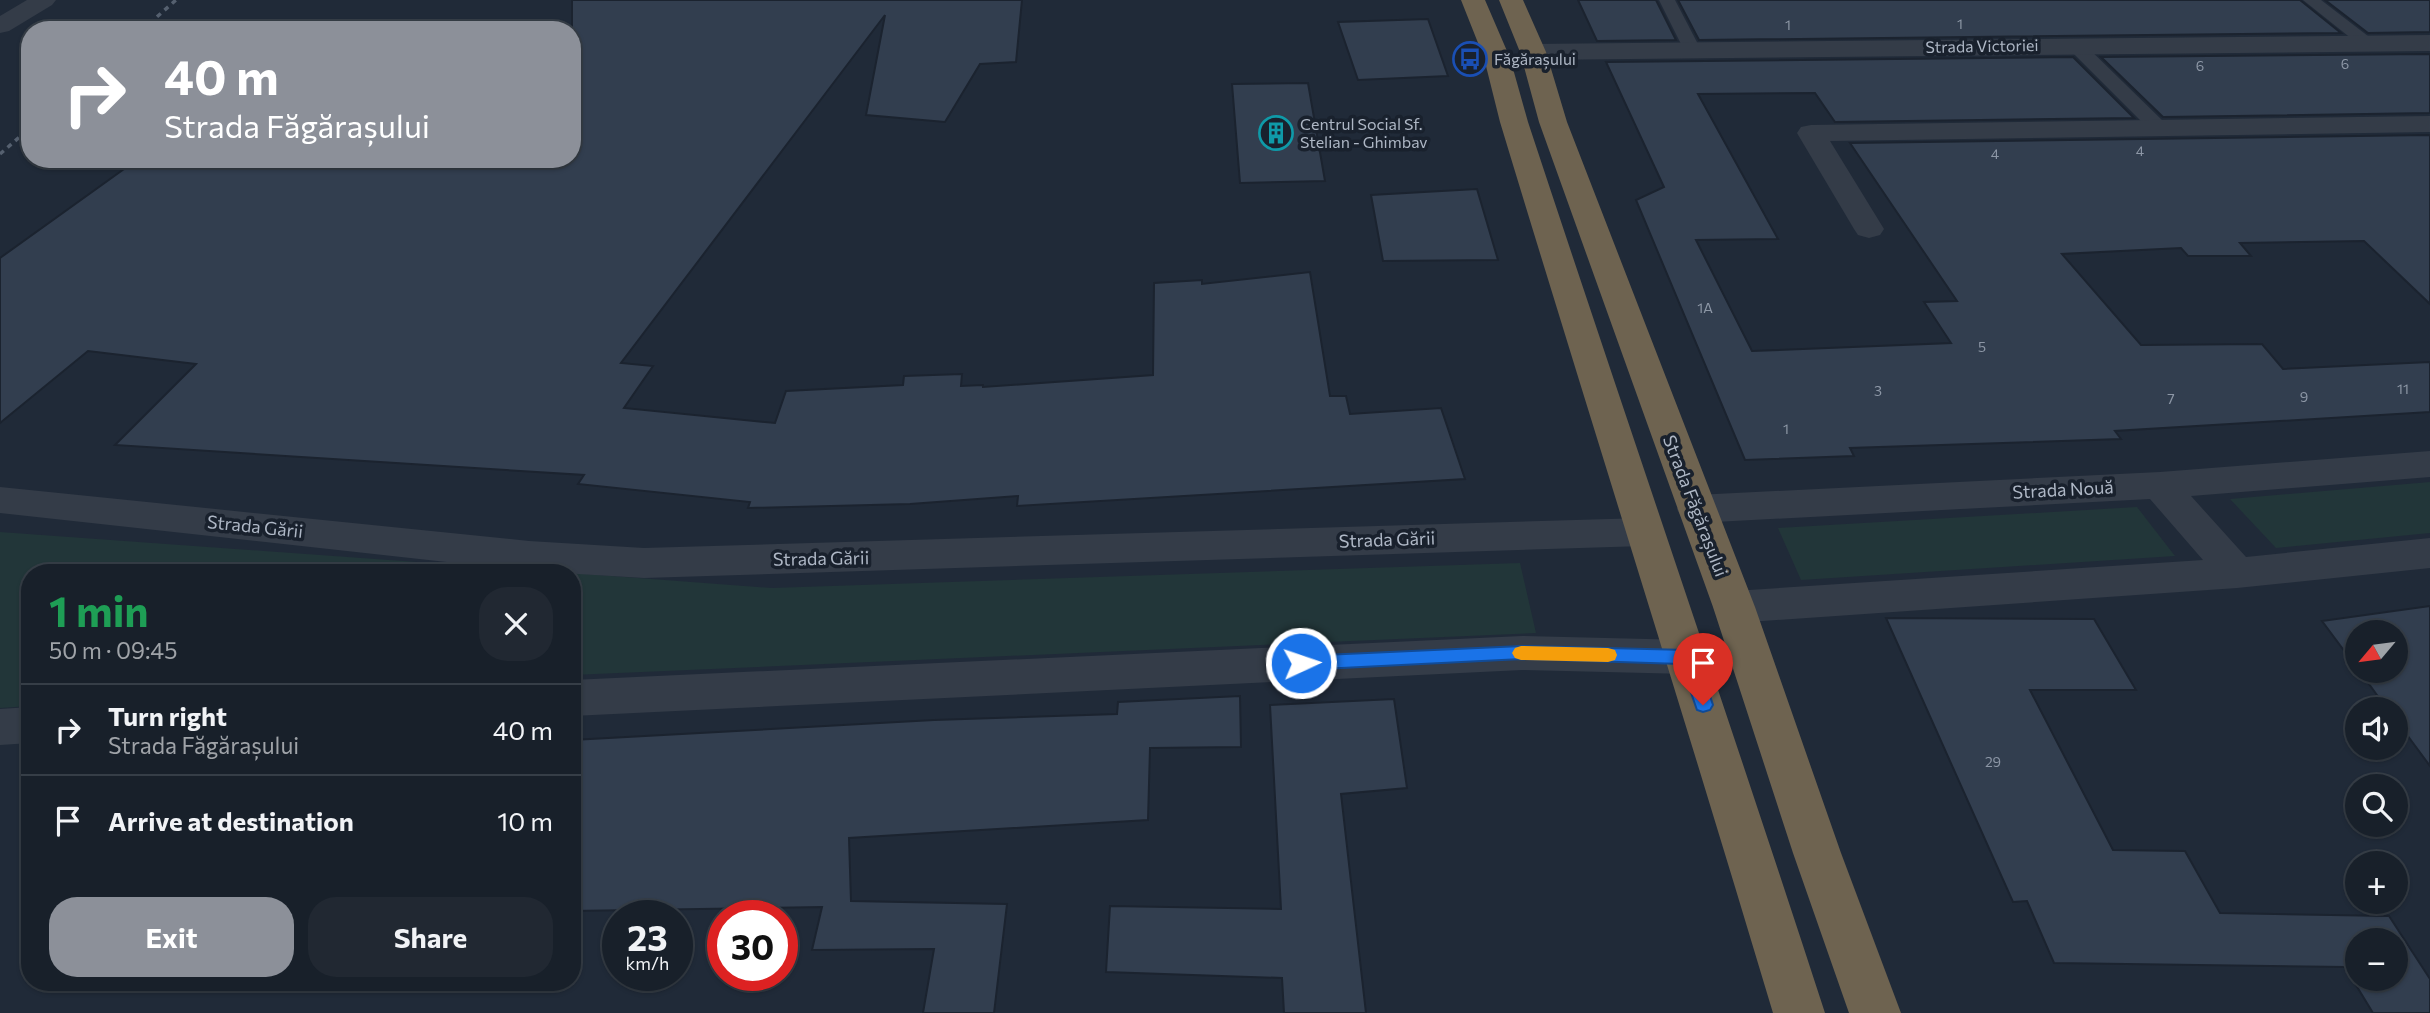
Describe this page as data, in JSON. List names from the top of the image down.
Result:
{
  "streets": {
    "highway": ["Strada Făgărașului"],
    "street": ["Strada Victoriei", "Strada Nouă", "Strada Gării"]
  },
  "crossings": [
    ["Strada Victoriei", "Strada Făgărașului"],
    ["Strada Nouă", "Strada Făgărașului"]
  ],
  "places": {
    "bus stop": ["Făgărașului"],
    "building": ["Centrul Social Sf. Stelian - Ghimbav"]
  },
  "house_numbers": [
    "1",
    "1",
    "6",
    "6",
    "4",
    "4",
    "1A",
    "5",
    "11",
    "3",
    "9",
    "7",
    "1",
    "29"
  ],
  "north": "bottom left",
  "page": {
    "turn": ["40 m", "Strada Făgărașului"],
    "heading": ["1 min", "50 m · 09:45"],
    "map_buttons": ["+", "−"],
    "list": [
      {
        "name": "Turn right",
        "note": "Strada Făgărașului",
        "value": "40 m"
      },
      {
        "name": "Arrive at destination",
        "value": "10 m"
      }
    ],
    "buttons": ["Exit", "Share"],
    "speed": "23 km/h",
    "limit": "30"
  }
}
